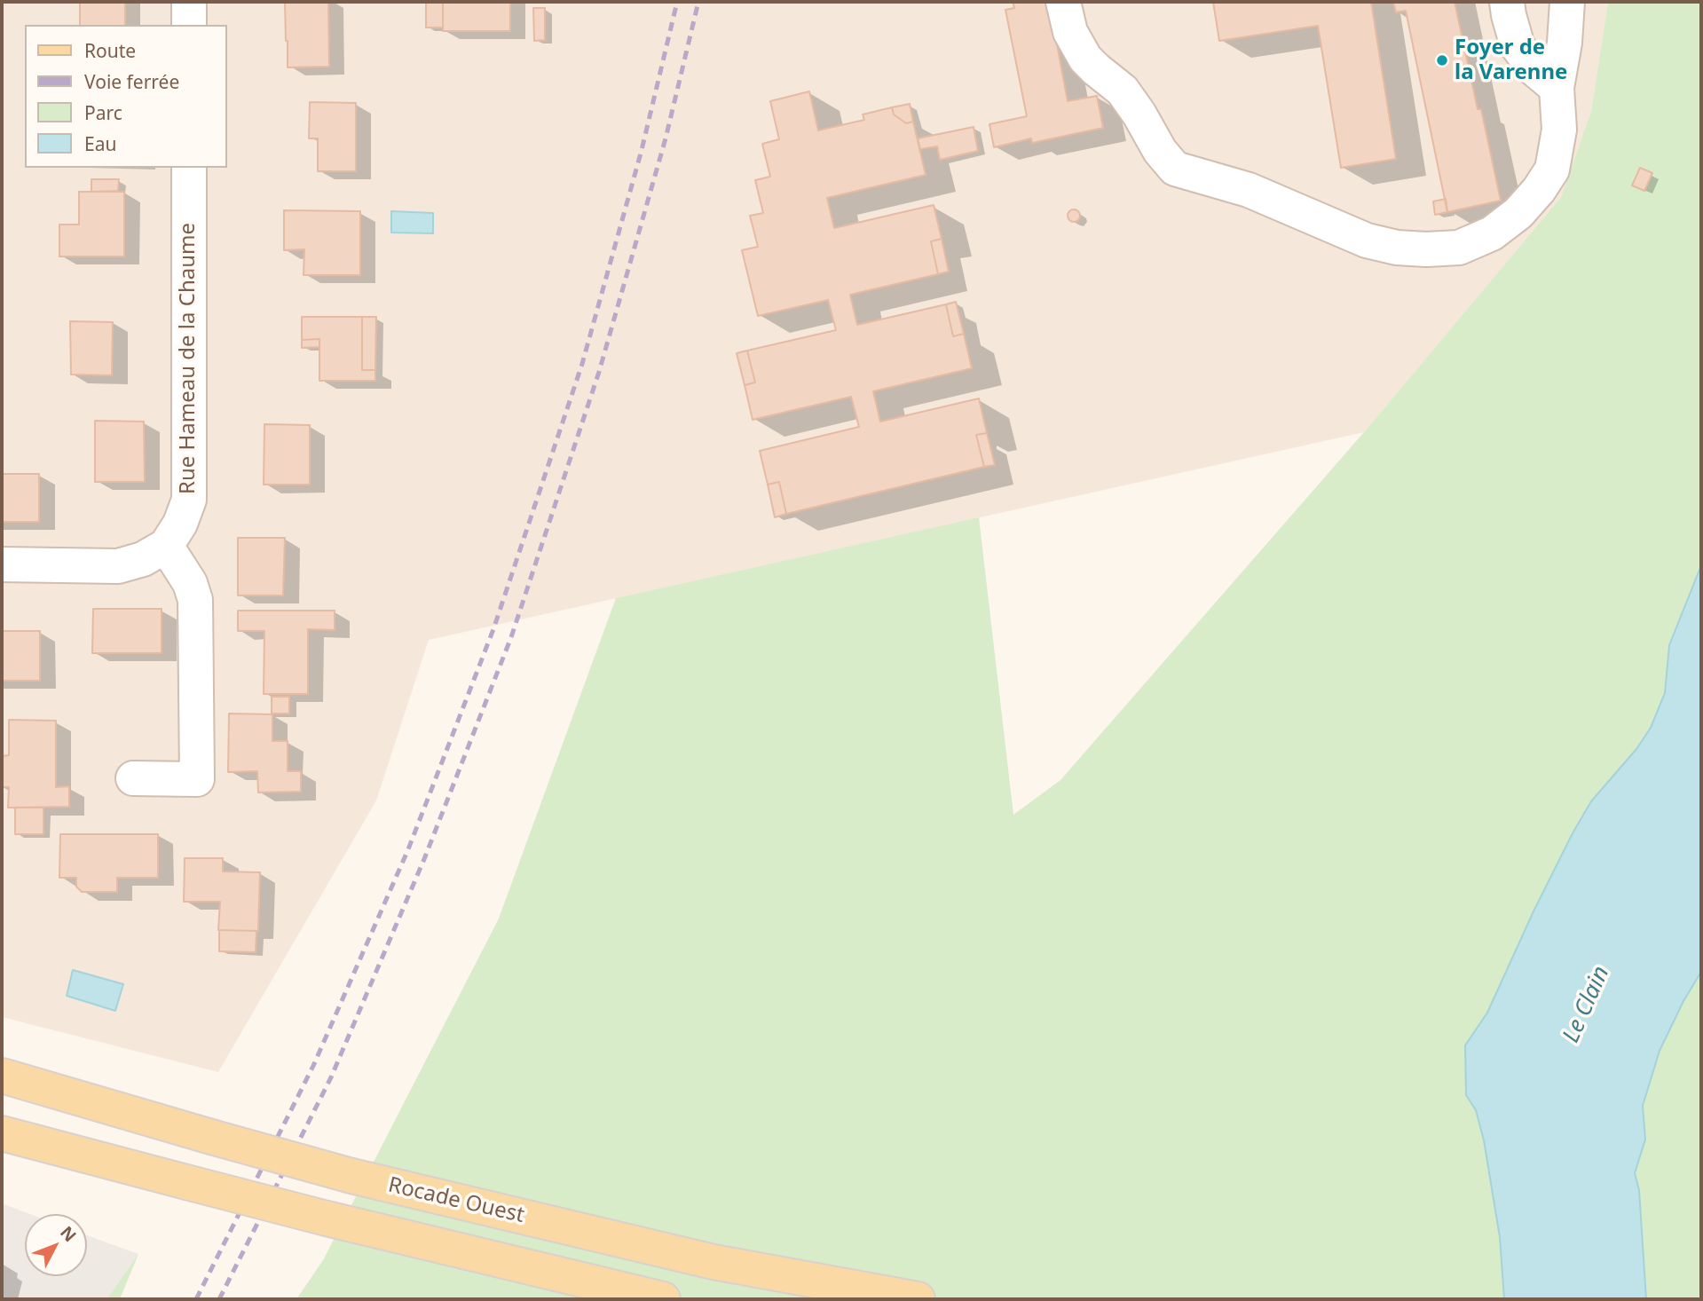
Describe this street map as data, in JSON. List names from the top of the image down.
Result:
{
  "streets": {
    "main road": ["Rocade Ouest"],
    "street": ["Rue Hameau de la Chaume"]
  },
  "water": ["Le Clain"],
  "places": ["Foyer de la Varenne"],
  "legend": [
    "Route",
    "Voie ferrée",
    "Parc",
    "Eau"
  ],
  "north": "top right"
}
